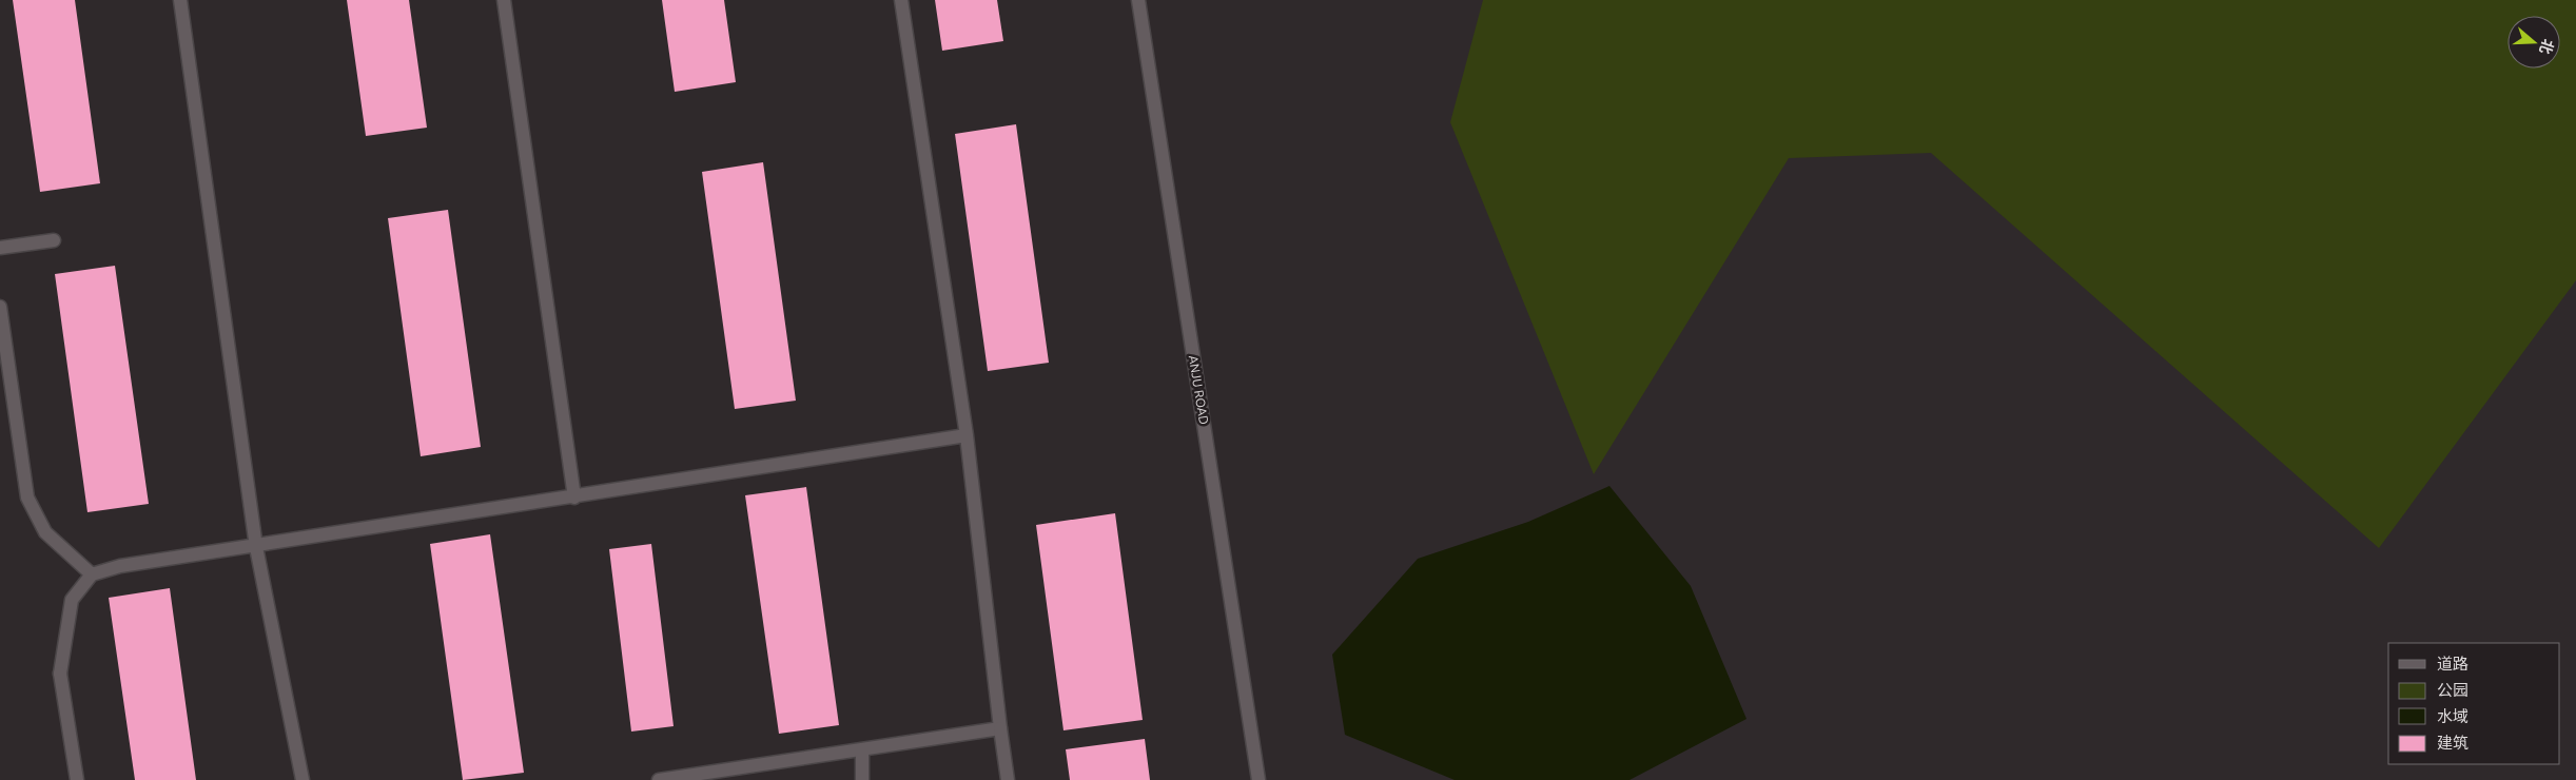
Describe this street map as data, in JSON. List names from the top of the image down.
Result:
{
  "streets": {
    "street": ["ANJU ROAD"]
  },
  "legend": [
    "道路",
    "公园",
    "水域",
    "建筑"
  ],
  "north": "right"
}
